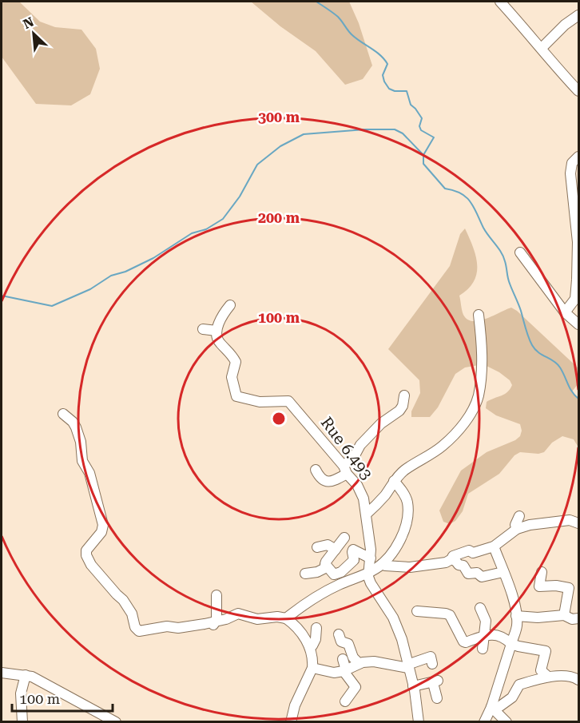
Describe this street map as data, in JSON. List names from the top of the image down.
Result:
{
  "streets": {
    "street": ["Rue 6.493"]
  },
  "scale_bar": "100 m",
  "north": "top left",
  "rings": ["300 m", "200 m", "100 m"]
}
